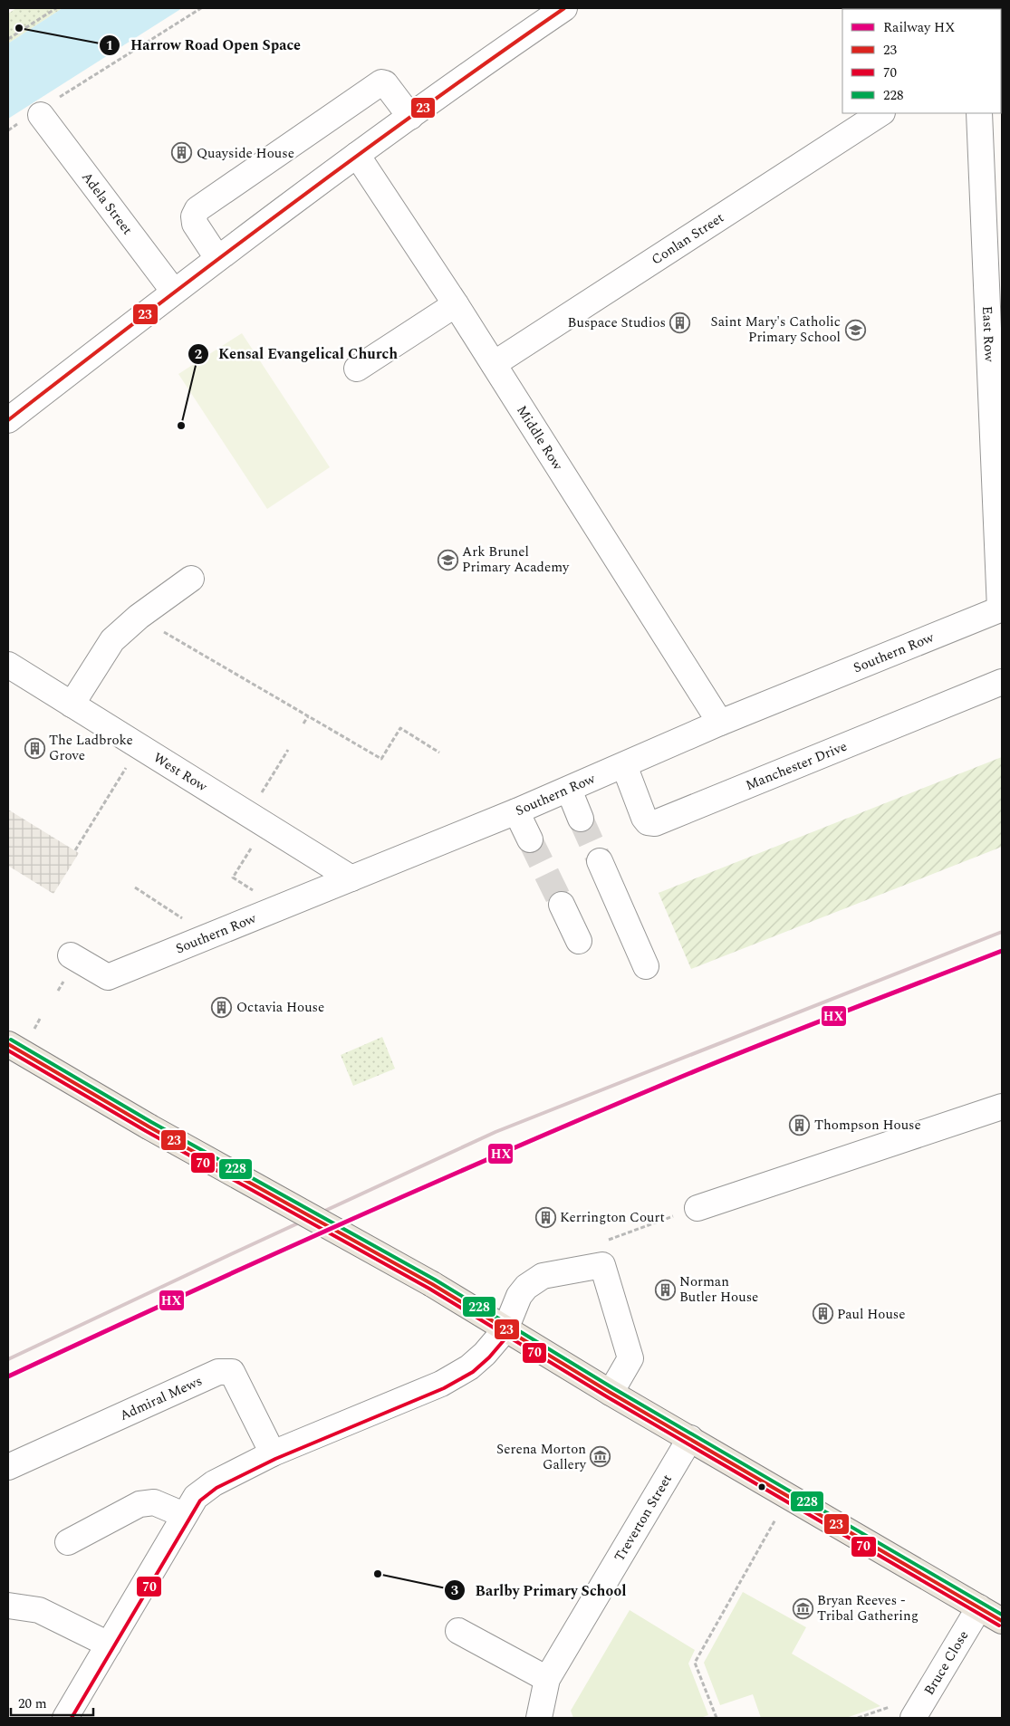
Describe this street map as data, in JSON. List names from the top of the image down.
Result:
{
  "streets": {
    "street": [
      "Adela Street",
      "Conlan Street",
      "East Row",
      "Middle Row",
      "Southern Row",
      "Manchester Drive",
      "West Row",
      "Admiral Mews",
      "Treverton Street",
      "Bruce Close"
    ]
  },
  "crossings": [
    ["Conlan Street", "Middle Row"],
    ["East Row", "Southern Row"],
    ["Middle Row", "Southern Row"],
    ["Southern Row", "Manchester Drive"],
    ["Southern Row", "West Row"]
  ],
  "places": {
    "other": ["Harrow Road Open Space", "Kensal Evangelical Church", "Barlby Primary School"],
    "building": [
      "Quayside House",
      "Buspace Studios",
      "The Ladbroke Grove",
      "Octavia House",
      "Thompson House",
      "Kerrington Court",
      "Norman Butler House",
      "Paul House"
    ],
    "school or university": ["Saint Mary's Catholic Primary School", "Ark Brunel Primary Academy"],
    "museum": ["Serena Morton Gallery", "Bryan Reeves - Tribal Gathering"]
  },
  "lines": [
    "transit line 23",
    "rail line HX",
    "transit line 228",
    "transit line 70"
  ],
  "legend": [
    "Railway HX",
    "23",
    "70",
    "228"
  ],
  "scale_bar": "20 m"
}
